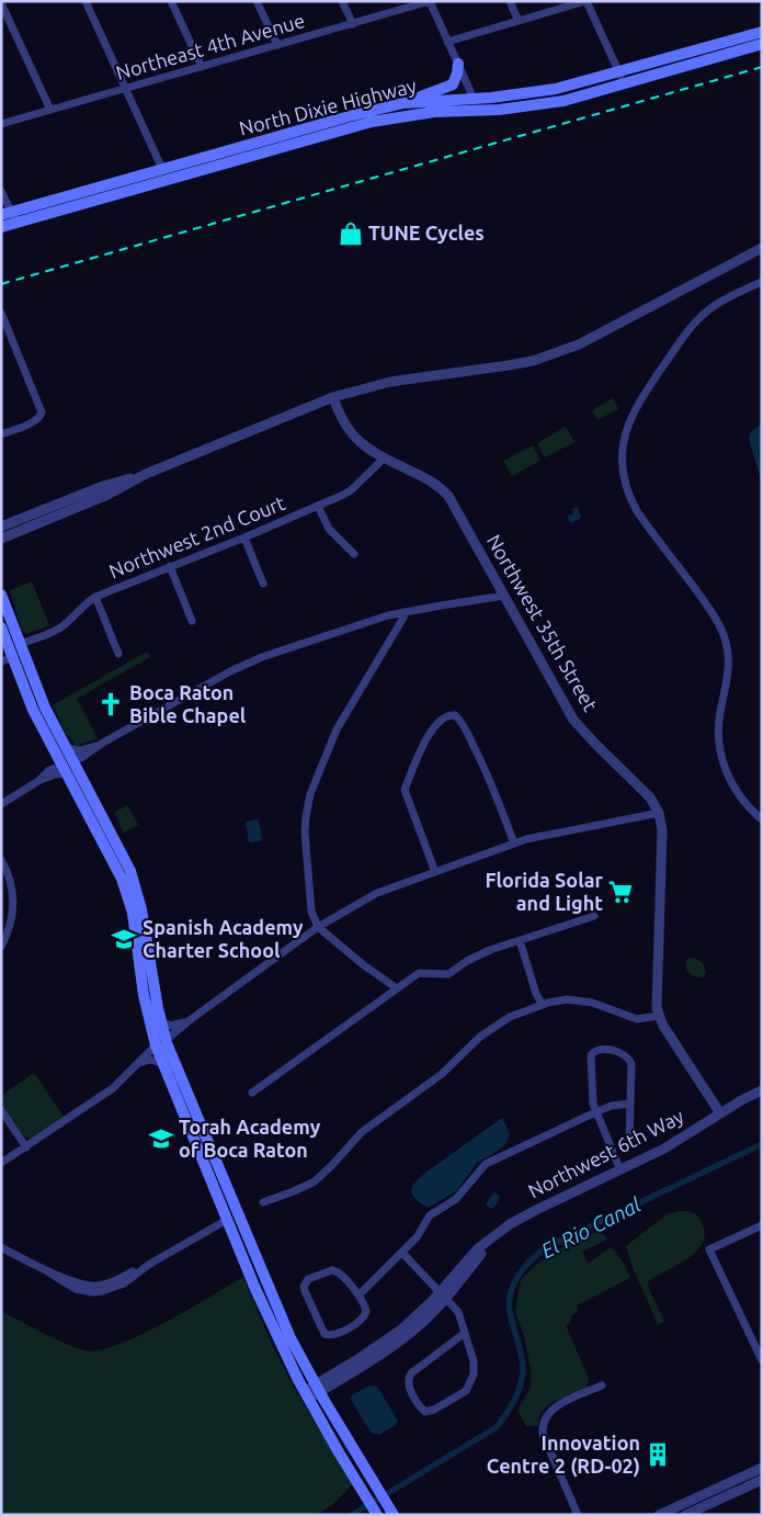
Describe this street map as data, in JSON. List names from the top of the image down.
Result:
{
  "streets": {
    "main road": ["North Dixie Highway"],
    "street": [
      "Northeast 4th Avenue",
      "Northwest 2nd Court",
      "Northwest 35th Street",
      "Northwest 6th Way"
    ]
  },
  "crossings": [
    ["Northwest 2nd Court", "Northwest 35th Street"]
  ],
  "water": ["El Rio Canal"],
  "places": {
    "shop": ["TUNE Cycles"],
    "church": ["Boca Raton Bible Chapel"],
    "supermarket": ["Florida Solar and Light"],
    "school or university": ["Spanish Academy Charter School", "Torah Academy of Boca Raton"],
    "building": ["Innovation Centre 2 (RD-02)"]
  }
}
